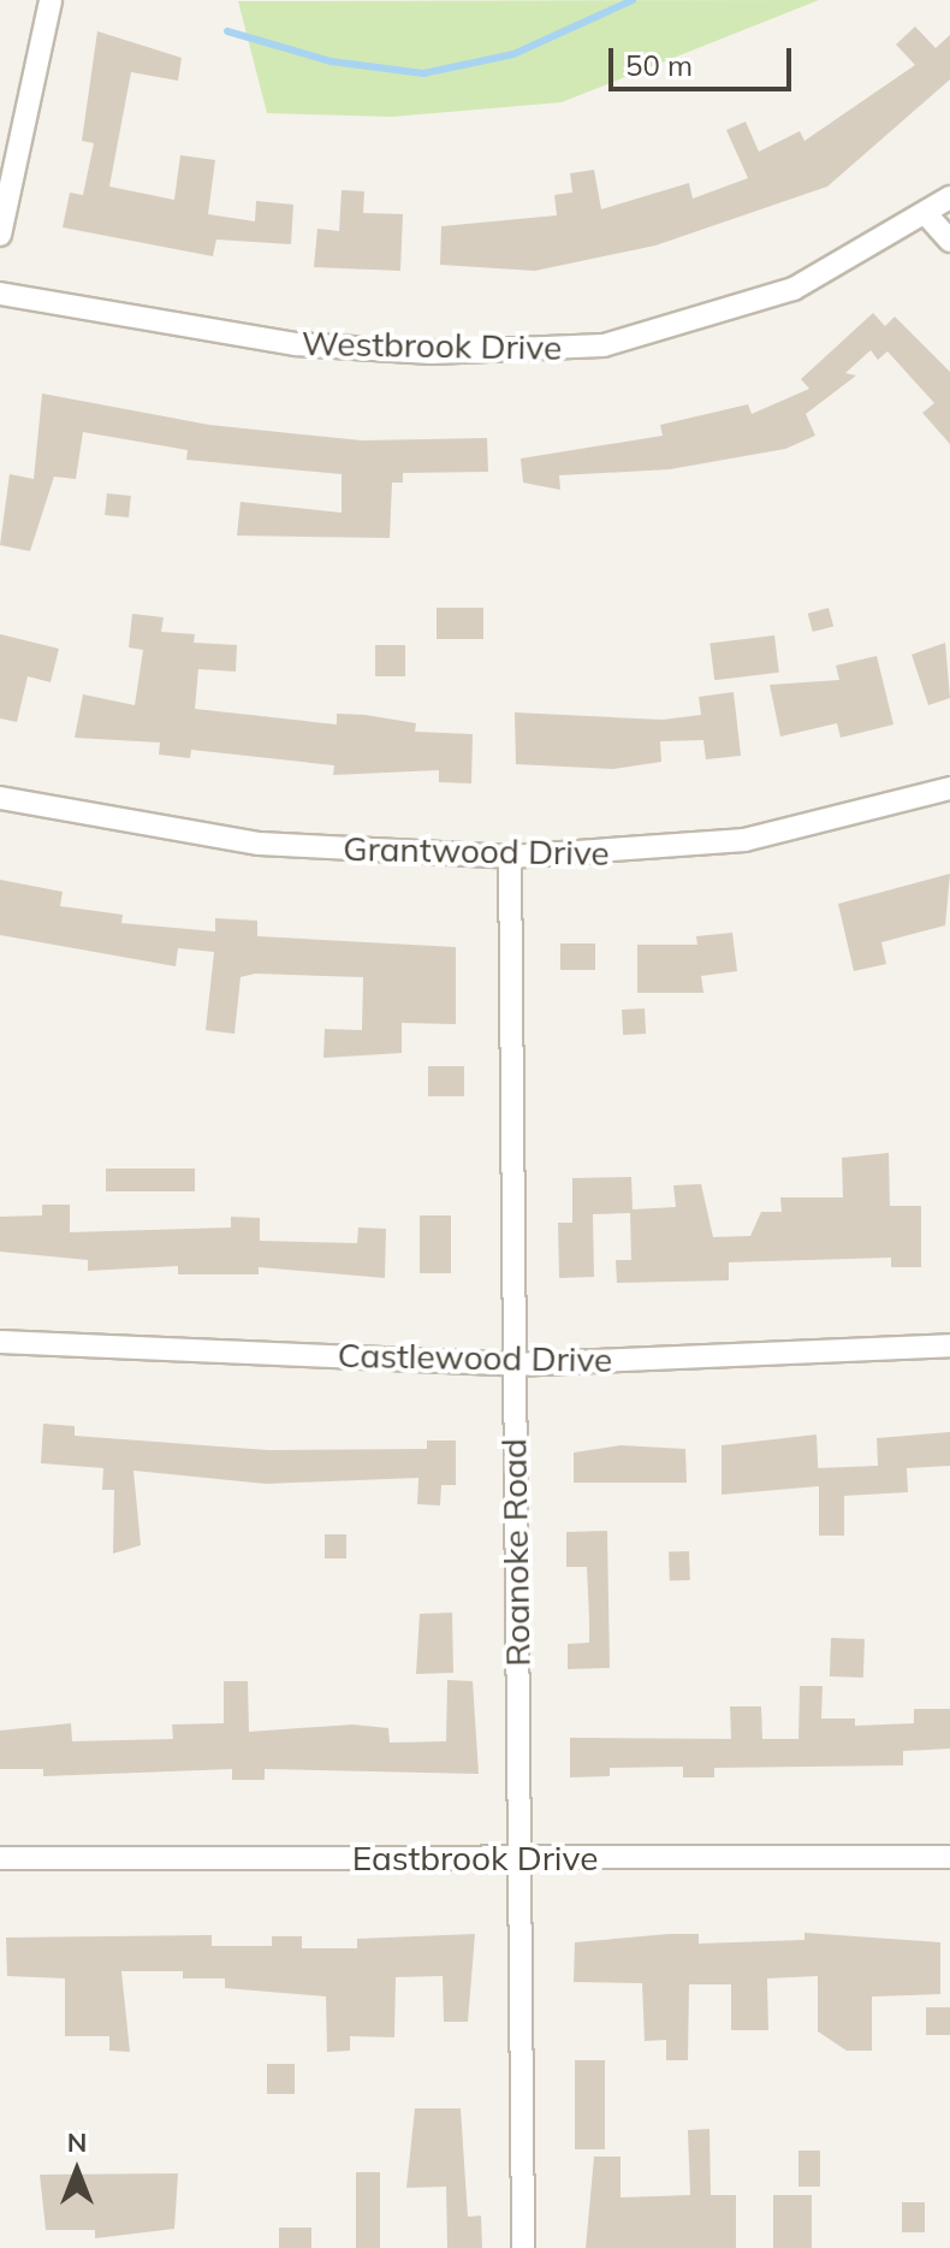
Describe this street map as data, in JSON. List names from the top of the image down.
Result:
{
  "streets": {
    "street": [
      "Westbrook Drive",
      "Grantwood Drive",
      "Castlewood Drive",
      "Roanoke Road",
      "Eastbrook Drive"
    ]
  },
  "crossings": [
    ["Grantwood Drive", "Roanoke Road"],
    ["Castlewood Drive", "Roanoke Road"],
    ["Roanoke Road", "Eastbrook Drive"]
  ],
  "scale_bar": "50 m",
  "north": "top"
}
